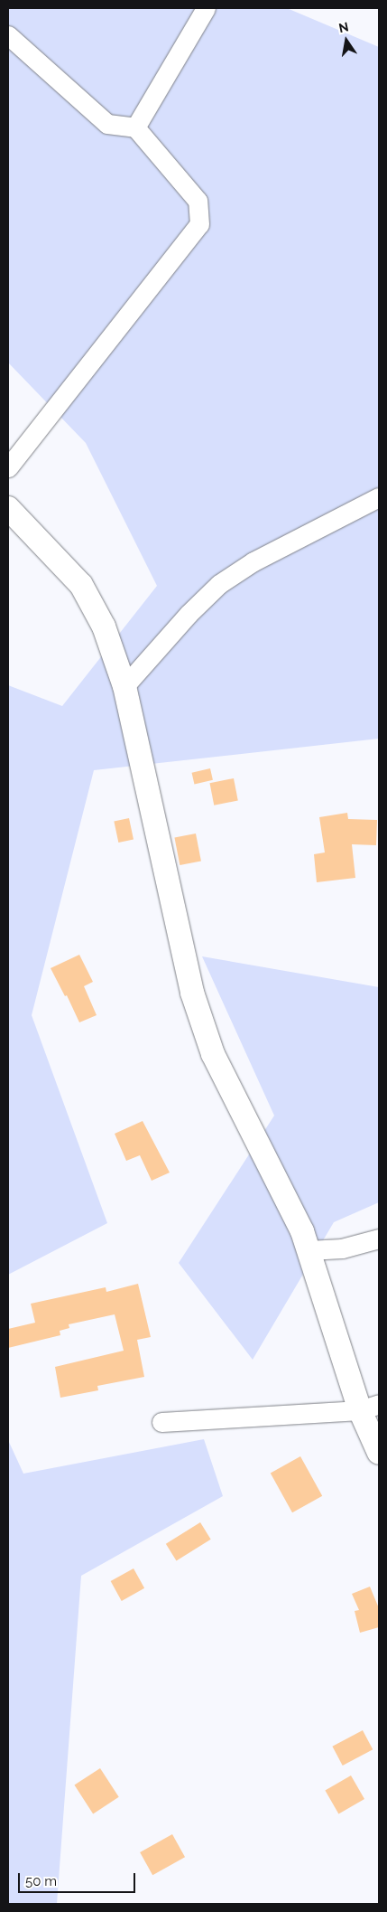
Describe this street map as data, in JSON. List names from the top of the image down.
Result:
{
  "scale_bar": "50 m",
  "north": "top"
}
